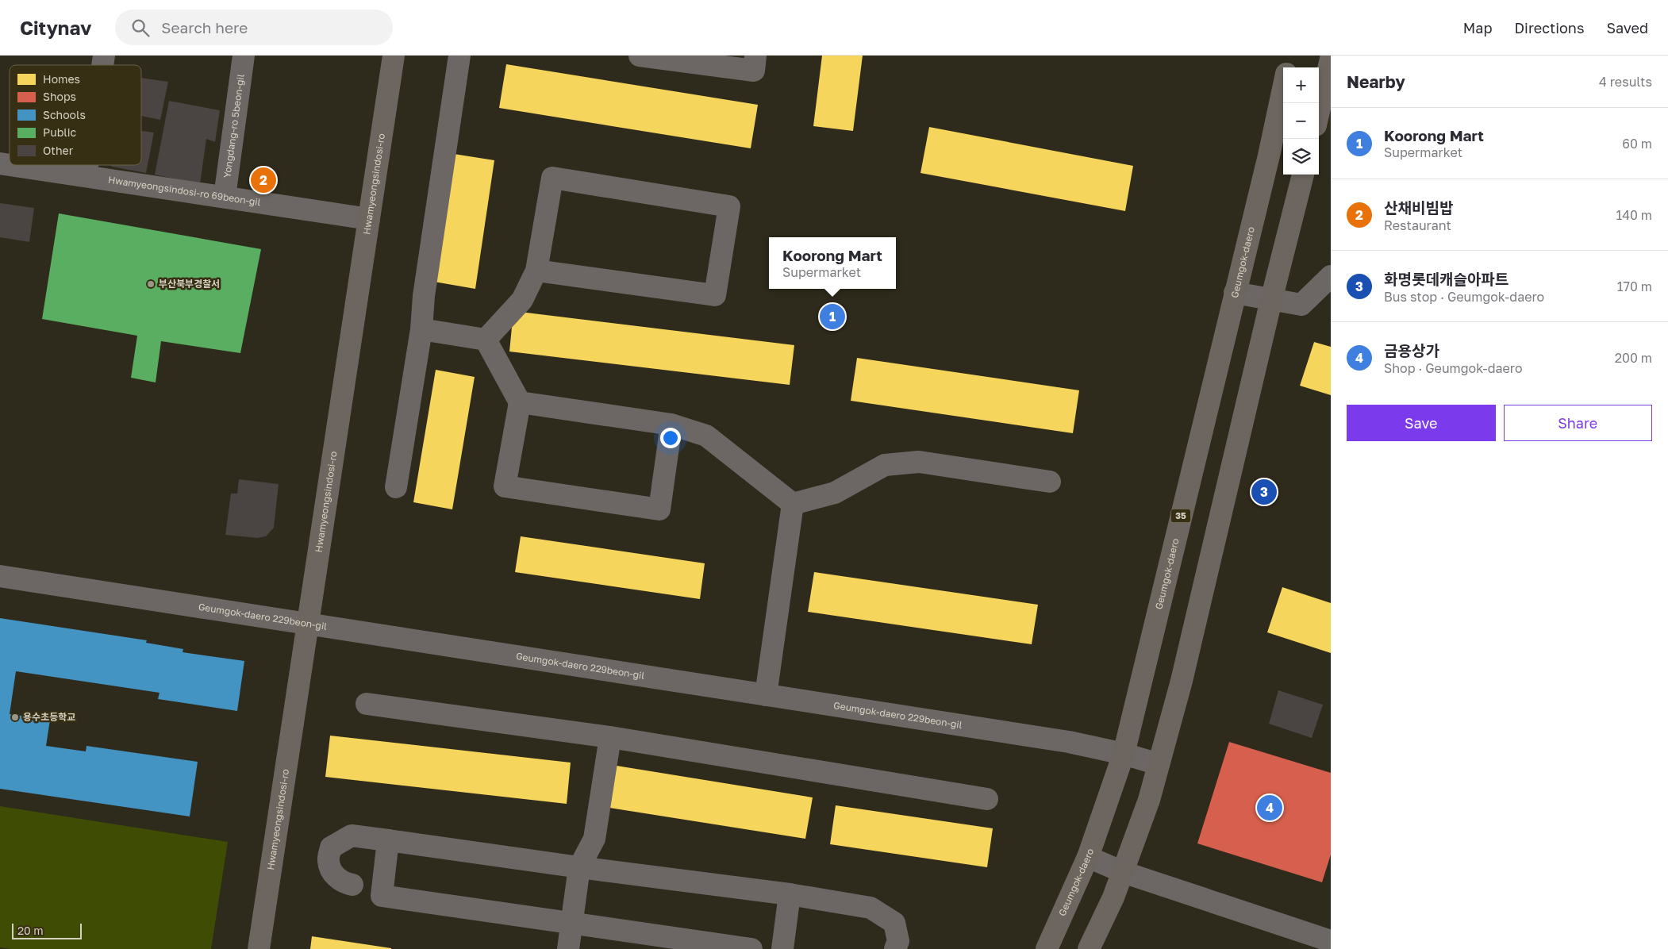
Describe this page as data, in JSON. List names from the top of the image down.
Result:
{
  "streets": {
    "main road": ["Hwamyeongsindosi-ro", "Geumgok-daero", "35"],
    "street": ["Yongdang-ro 5beon-gil", "Hwamyeongsindosi-ro 69beon-gil", "Geumgok-daero 229beon-gil"]
  },
  "crossings": [
    ["Yongdang-ro 5beon-gil", "Hwamyeongsindosi-ro 69beon-gil"],
    ["Hwamyeongsindosi-ro", "Hwamyeongsindosi-ro 69beon-gil"],
    ["Hwamyeongsindosi-ro", "Geumgok-daero 229beon-gil"],
    ["Geumgok-daero", "Geumgok-daero 229beon-gil"]
  ],
  "places": ["부산북부경찰서", "용수초등학교"],
  "legend": [
    "Homes",
    "Shops",
    "Schools",
    "Public",
    "Other"
  ],
  "scale_bar": "20 m",
  "page": {
    "header": "Citynav",
    "search": "Search here",
    "nav": ["Map", "Directions", "Saved"],
    "heading": ["Nearby", "4 results"],
    "map_buttons": ["+", "−"],
    "list": [
      {
        "mark": "1",
        "name": "Koorong Mart",
        "note": "Supermarket",
        "value": "60 m"
      },
      {
        "mark": "2",
        "name": "산채비빔밥",
        "note": "Restaurant",
        "value": "140 m"
      },
      {
        "mark": "3",
        "name": "화명롯데캐슬아파트",
        "note": "Bus stop · Geumgok-daero",
        "value": "170 m"
      },
      {
        "mark": "4",
        "name": "금용상가",
        "note": "Shop · Geumgok-daero",
        "value": "200 m"
      }
    ],
    "pins": [
      "2",
      "1",
      "3",
      "4"
    ],
    "popup": ["Koorong Mart", "Supermarket"],
    "buttons": ["Save", "Share"],
    "scale": "20 m"
  }
}
